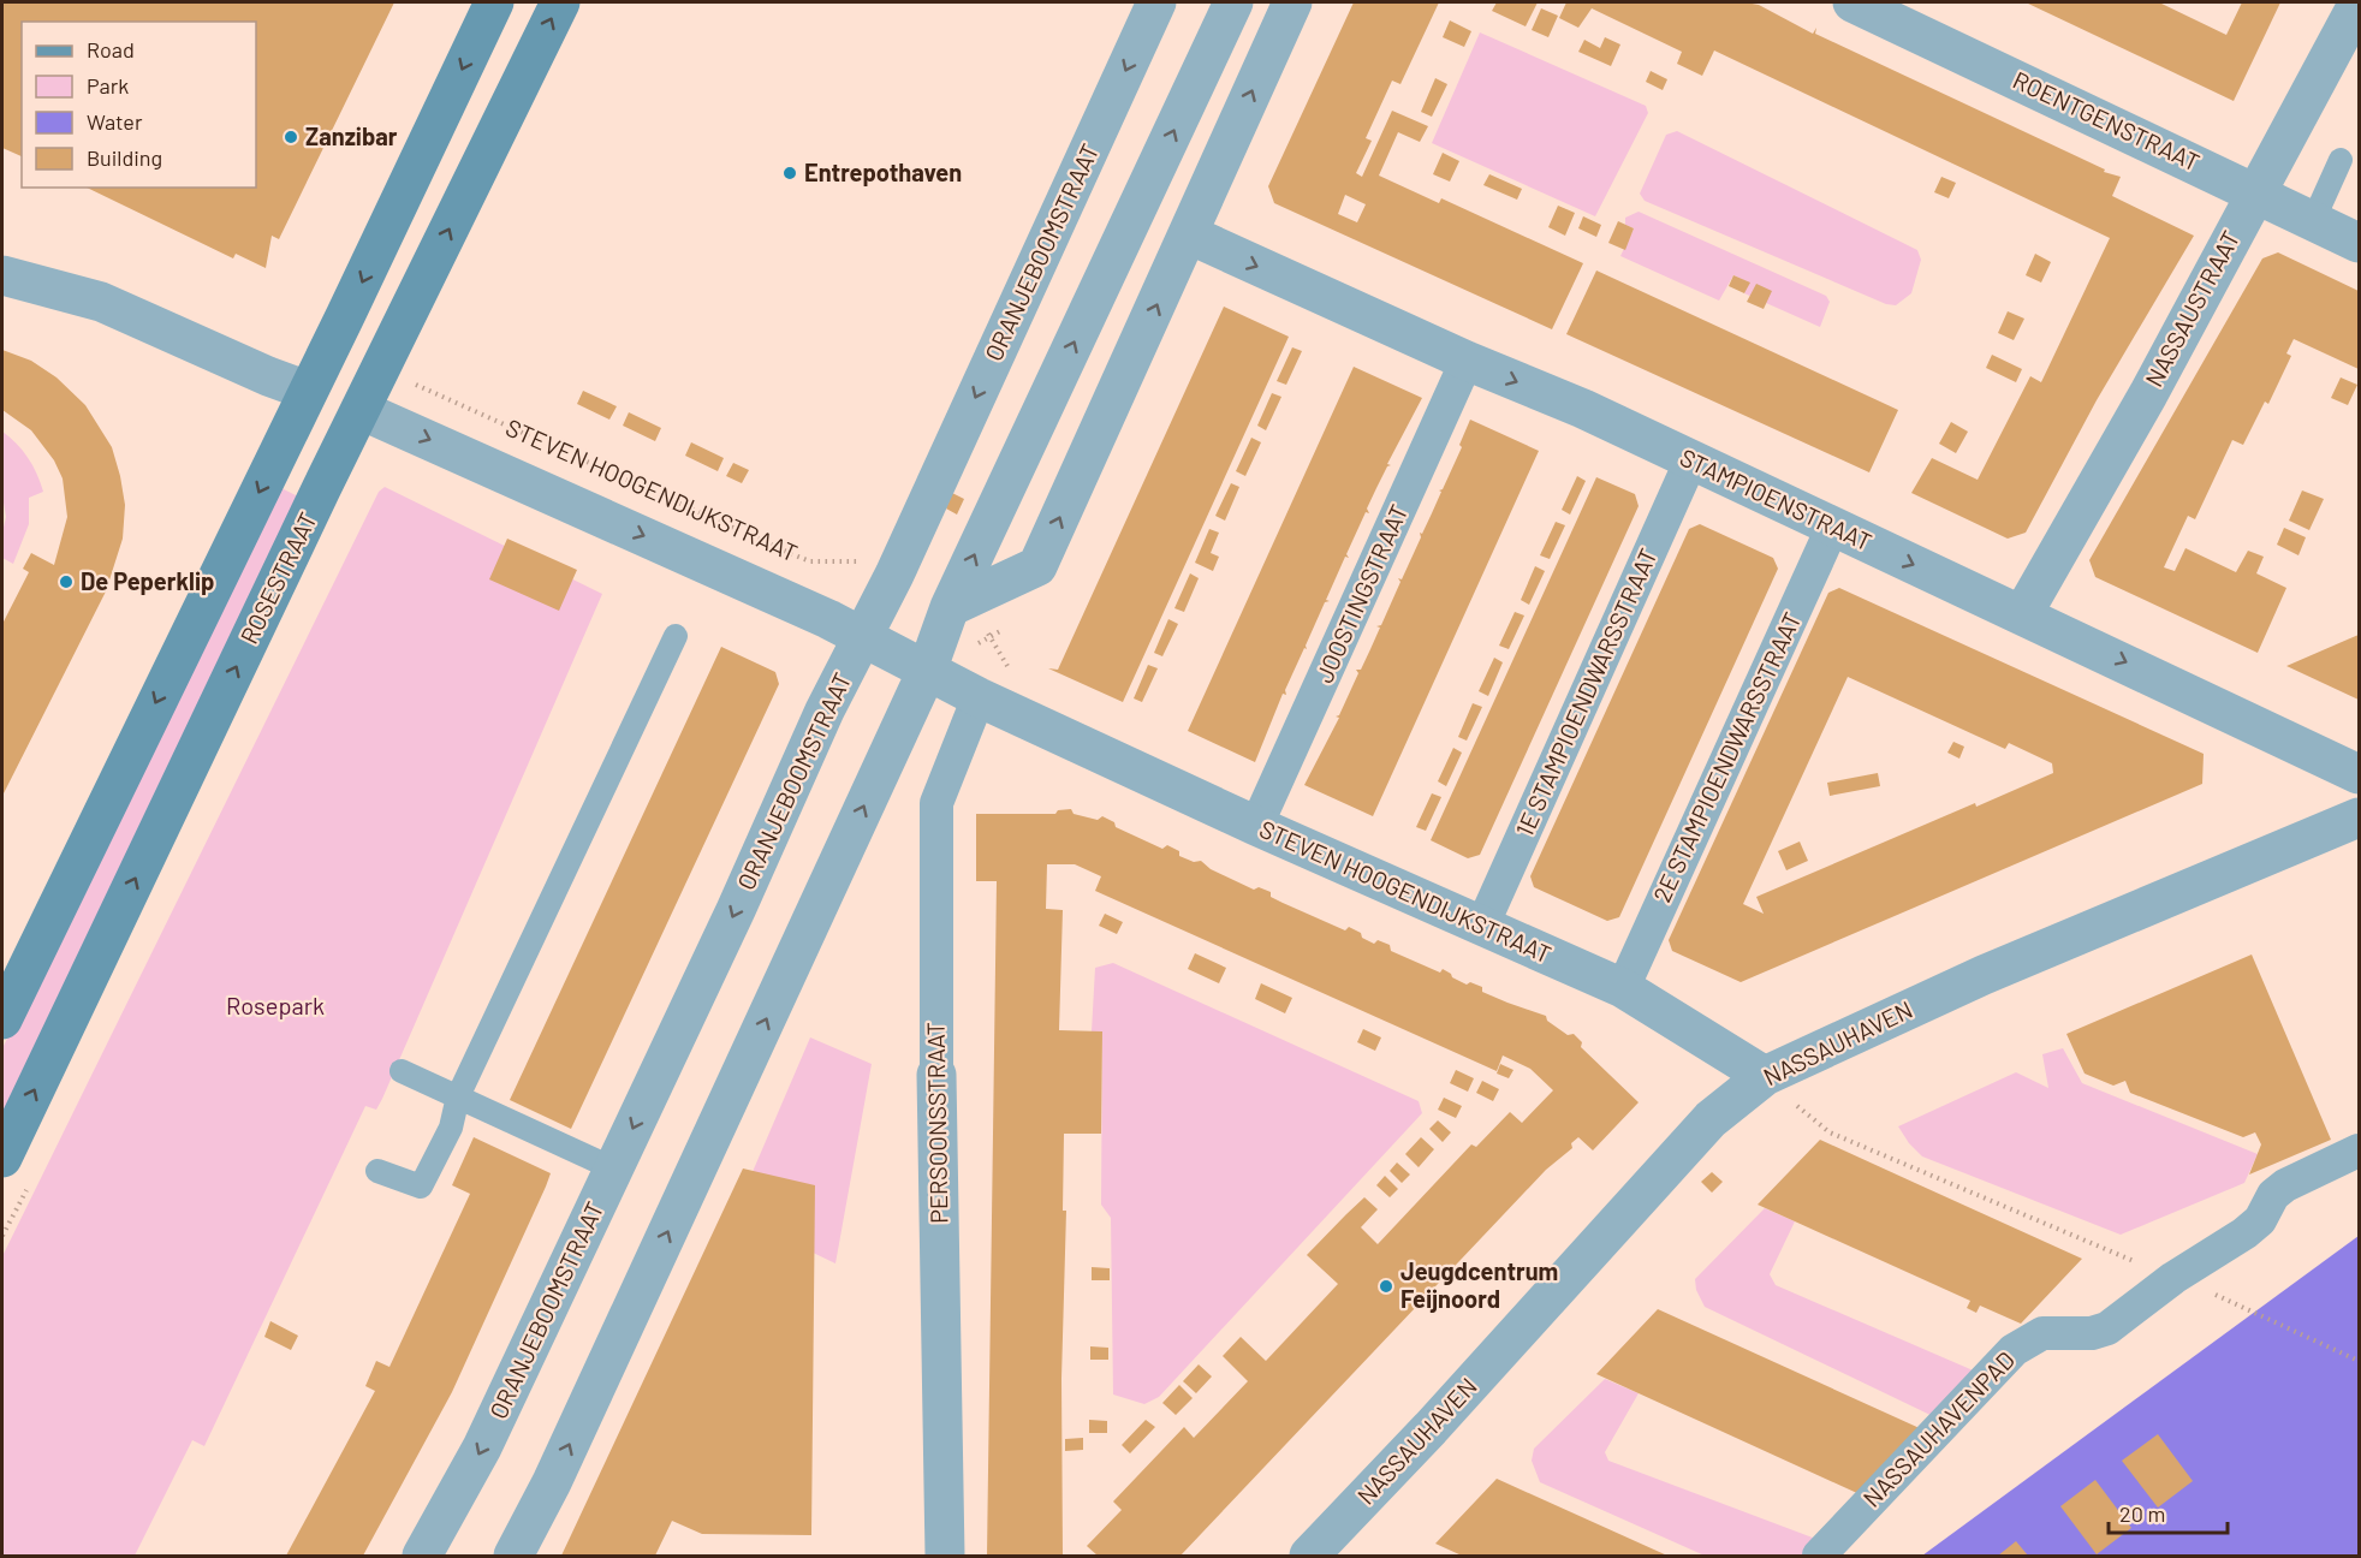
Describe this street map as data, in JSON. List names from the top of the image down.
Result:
{
  "streets": {
    "main road": ["STEVEN HOOGENDIJKSTRAAT", "ROSESTRAAT"],
    "street": [
      "ROENTGENSTRAAT",
      "ORANJEBOOMSTRAAT",
      "NASSAUSTRAAT",
      "STAMPIOENSTRAAT",
      "JOOSTINGSTRAAT",
      "1E STAMPIOENDWARSSTRAAT",
      "2E STAMPIOENDWARSSTRAAT",
      "NASSAUHAVEN",
      "PERSOONSSTRAAT",
      "NASSAUHAVENPAD"
    ]
  },
  "crossings": [
    ["ROENTGENSTRAAT", "NASSAUSTRAAT"],
    ["ORANJEBOOMSTRAAT", "STEVEN HOOGENDIJKSTRAAT"],
    ["NASSAUSTRAAT", "STAMPIOENSTRAAT"],
    ["STEVEN HOOGENDIJKSTRAAT", "ROSESTRAAT"],
    ["STEVEN HOOGENDIJKSTRAAT", "JOOSTINGSTRAAT"],
    ["STEVEN HOOGENDIJKSTRAAT", "1E STAMPIOENDWARSSTRAAT"],
    ["STEVEN HOOGENDIJKSTRAAT", "2E STAMPIOENDWARSSTRAAT"],
    ["STEVEN HOOGENDIJKSTRAAT", "NASSAUHAVEN"],
    ["STEVEN HOOGENDIJKSTRAAT", "PERSOONSSTRAAT"],
    ["STAMPIOENSTRAAT", "JOOSTINGSTRAAT"],
    ["STAMPIOENSTRAAT", "1E STAMPIOENDWARSSTRAAT"],
    ["STAMPIOENSTRAAT", "2E STAMPIOENDWARSSTRAAT"]
  ],
  "one_way": ["STAMPIOENSTRAAT"],
  "parks": ["Rosepark"],
  "places": [
    "Zanzibar",
    "Entrepothaven",
    "De Peperklip",
    "Jeugdcentrum Feijnoord"
  ],
  "legend": [
    "Road",
    "Park",
    "Water",
    "Building"
  ],
  "scale_bar": "20 m"
}
